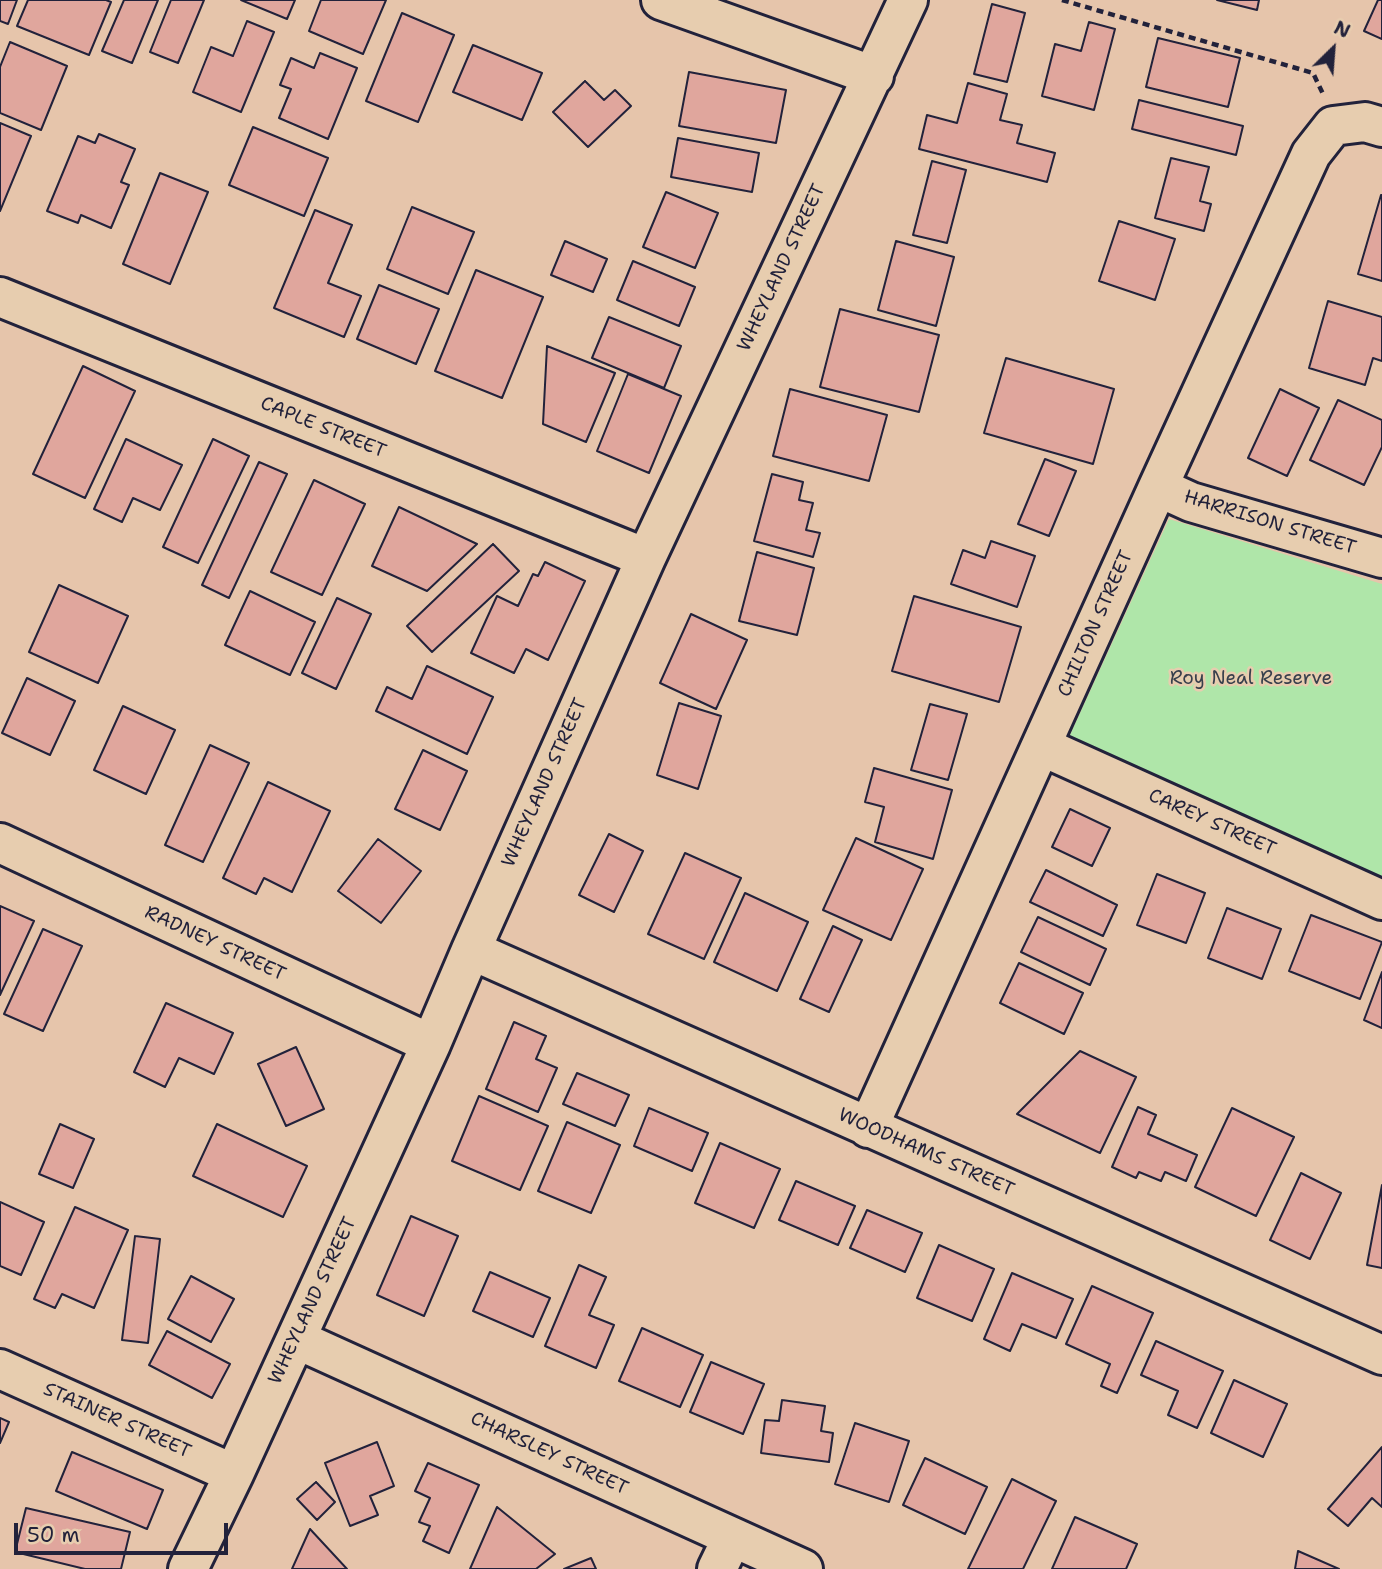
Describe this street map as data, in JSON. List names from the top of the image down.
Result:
{
  "streets": {
    "street": [
      "WHEYLAND STREET",
      "CAPLE STREET",
      "HARRISON STREET",
      "CHILTON STREET",
      "CAREY STREET",
      "RADNEY STREET",
      "WOODHAMS STREET",
      "STAINER STREET",
      "CHARSLEY STREET"
    ]
  },
  "crossings": [
    ["WHEYLAND STREET", "CAPLE STREET"],
    ["WHEYLAND STREET", "RADNEY STREET"],
    ["WHEYLAND STREET", "WOODHAMS STREET"],
    ["WHEYLAND STREET", "STAINER STREET"],
    ["WHEYLAND STREET", "CHARSLEY STREET"],
    ["HARRISON STREET", "CHILTON STREET"],
    ["CHILTON STREET", "CAREY STREET"],
    ["CHILTON STREET", "WOODHAMS STREET"]
  ],
  "parks": ["Roy Neal Reserve"],
  "scale_bar": "50 m",
  "north": "top right"
}
